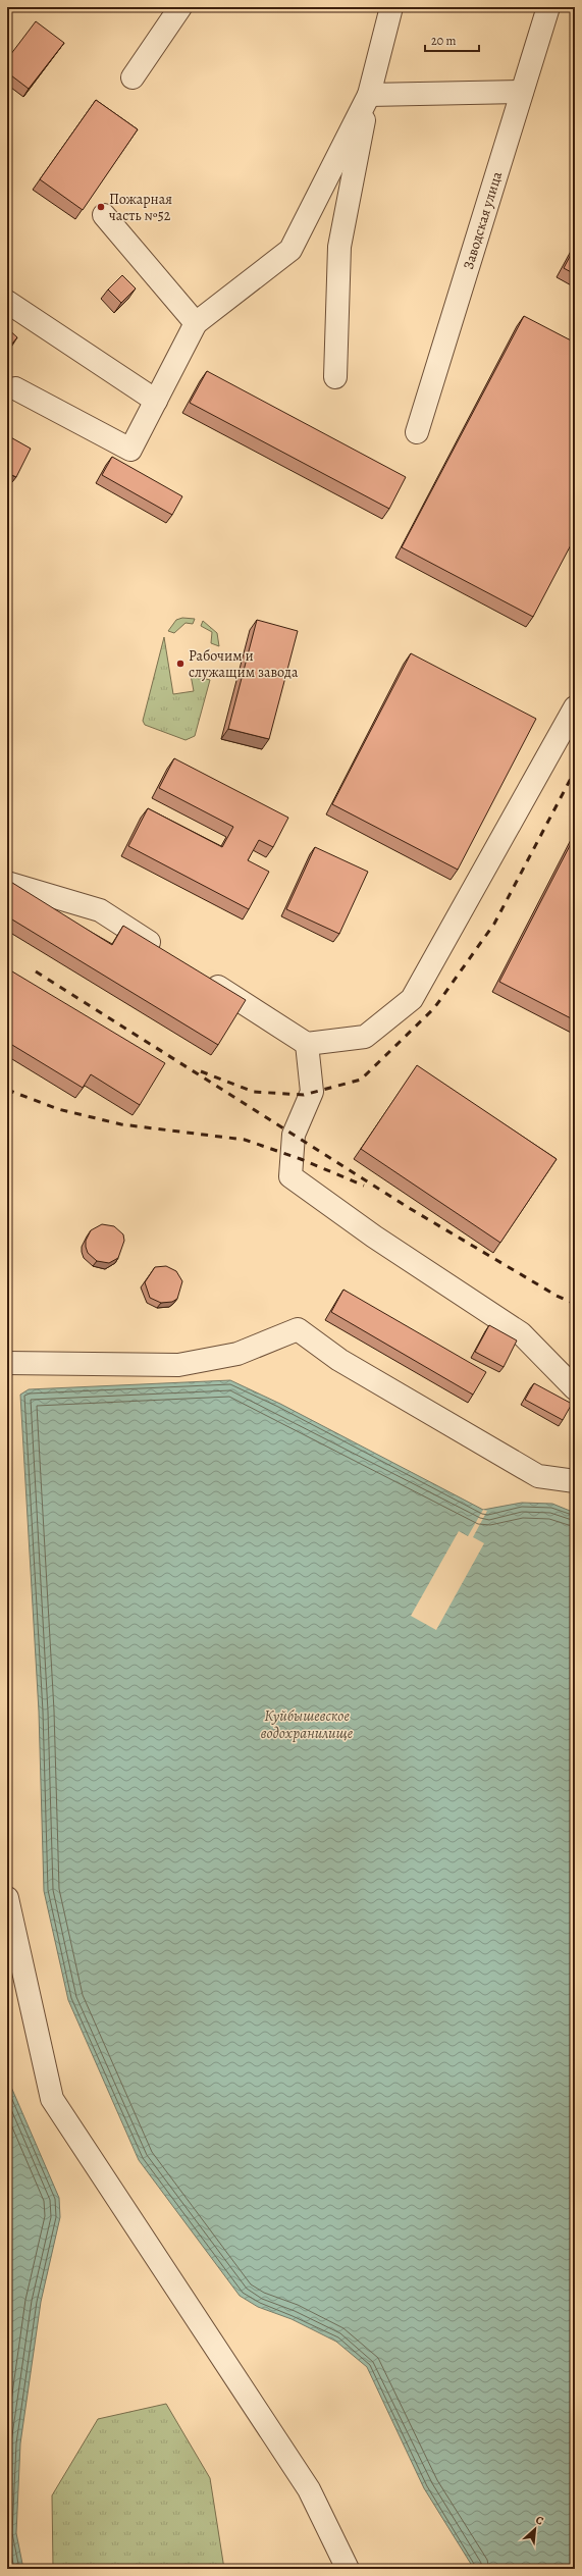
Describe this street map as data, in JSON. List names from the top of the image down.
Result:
{
  "streets": {
    "street": ["Заводская улица"]
  },
  "water": ["Куйбышевское водохранилище"],
  "places": ["Пожарная часть №52", "Рабочим и служащим завода"],
  "scale_bar": "20 m",
  "north": "top right"
}
